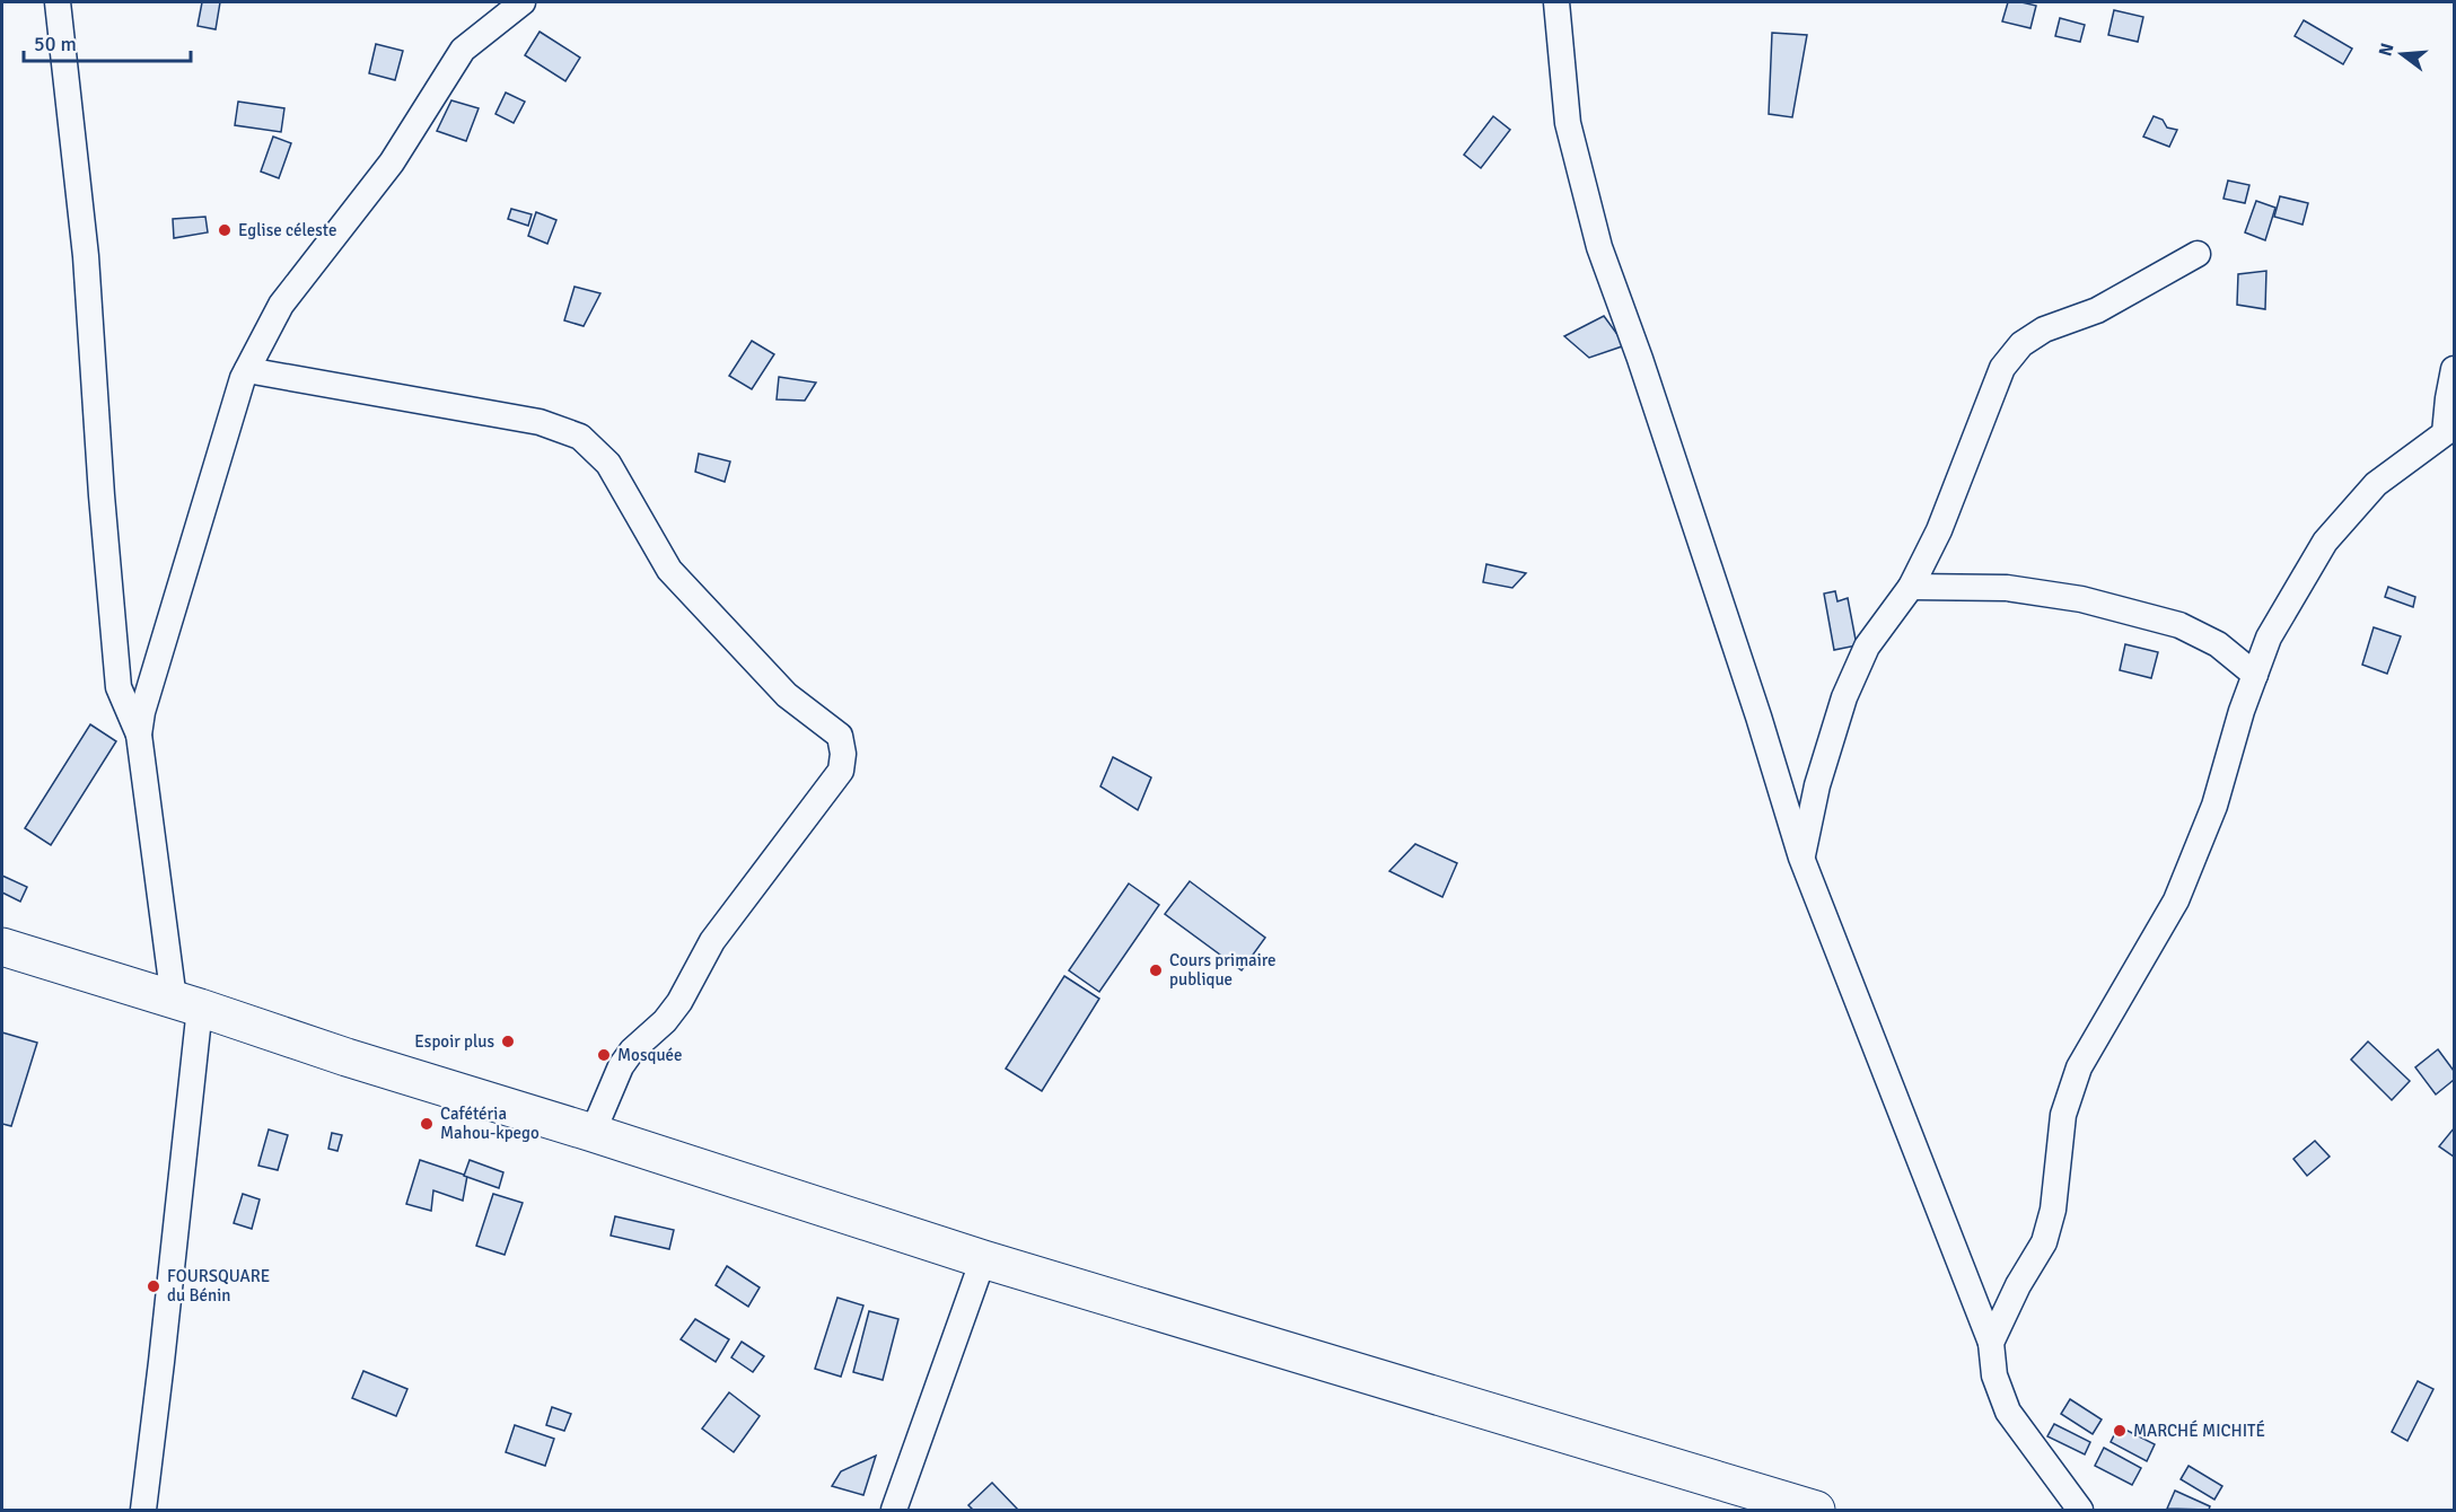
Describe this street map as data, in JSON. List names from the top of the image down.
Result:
{
  "places": [
    "Eglise céleste",
    "Cours primaire publique",
    "Espoir plus",
    "Mosquée",
    "Cafétéria Mahou-kpego",
    "FOURSQUARE du Bénin",
    "MARCHÉ MICHITÉ"
  ],
  "scale_bar": "50 m",
  "north": "left"
}
